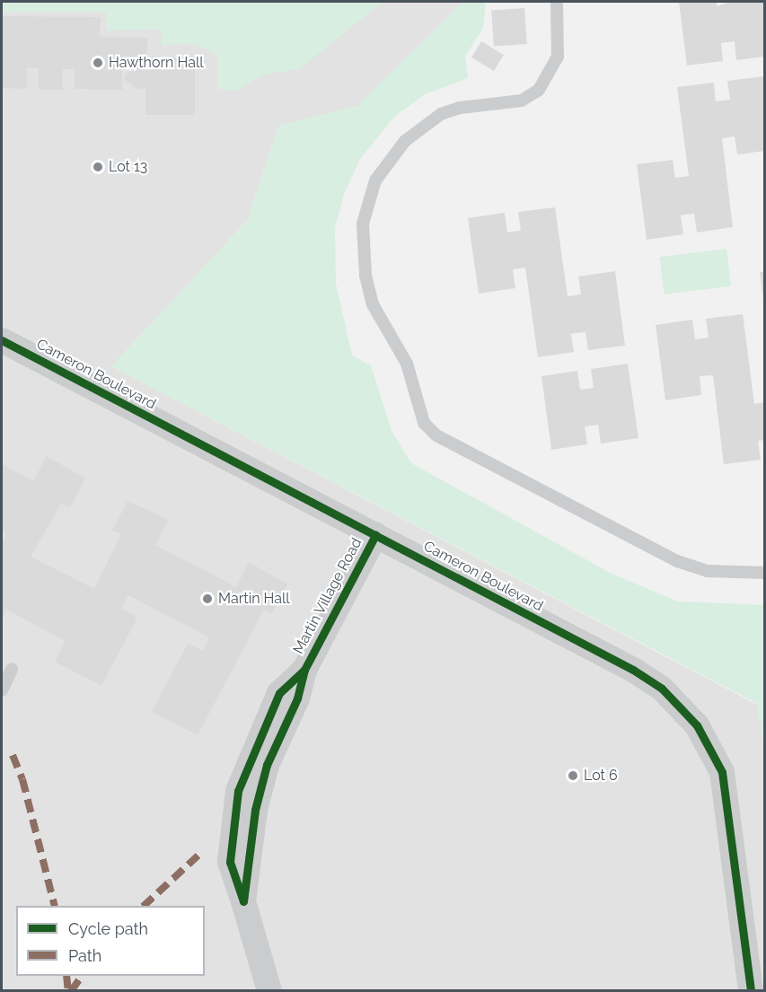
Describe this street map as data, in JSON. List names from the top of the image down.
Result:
{
  "streets": {
    "street": ["Cameron Boulevard", "Martin Village Road"]
  },
  "crossings": [
    ["Cameron Boulevard", "Martin Village Road"]
  ],
  "places": [
    "Hawthorn Hall",
    "Lot 13",
    "Martin Hall",
    "Lot 6"
  ],
  "legend": ["Cycle path", "Path"]
}
